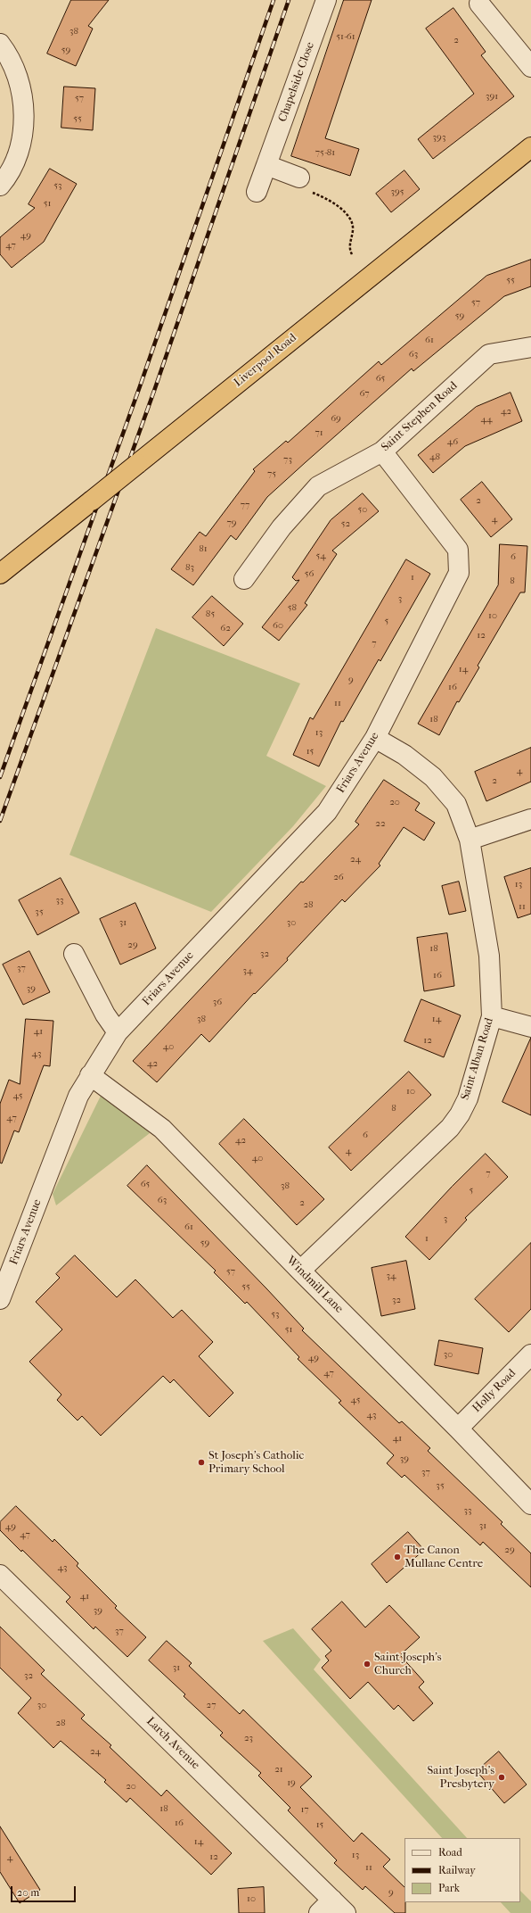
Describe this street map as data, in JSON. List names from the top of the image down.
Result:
{
  "streets": {
    "highway": ["Liverpool Road"],
    "street": [
      "Chapelside Close",
      "Saint Stephen Road",
      "Friars Avenue",
      "Saint Alban Road",
      "Windmill Lane",
      "Holly Road",
      "Larch Avenue"
    ]
  },
  "crossings": [
    ["Saint Stephen Road", "Friars Avenue"],
    ["Friars Avenue", "Saint Alban Road"],
    ["Friars Avenue", "Windmill Lane"],
    ["Saint Alban Road", "Windmill Lane"],
    ["Windmill Lane", "Holly Road"]
  ],
  "places": [
    "St Joseph's Catholic Primary School",
    "The Canon Mullane Centre",
    "Saint Joseph's Church",
    "Saint Joseph's Presbytery"
  ],
  "house_numbers": [
    "38",
    "51-61",
    "2",
    "59",
    "391",
    "57",
    "55",
    "393",
    "75-81",
    "53",
    "395",
    "51",
    "49",
    "47",
    "55",
    "57",
    "59",
    "61",
    "63",
    "65",
    "67",
    "42",
    "69",
    "44",
    "71",
    "46",
    "48",
    "73",
    "75",
    "2",
    "77",
    "50",
    "4",
    "79",
    "52",
    "81",
    "54",
    "6",
    "83",
    "56",
    "1",
    "8",
    "3",
    "58",
    "85",
    "10",
    "5",
    "60",
    "62",
    "12",
    "7",
    "14",
    "9",
    "16",
    "11",
    "18",
    "13",
    "15",
    "4",
    "2",
    "20",
    "22",
    "24",
    "26",
    "13",
    "33",
    "28",
    "11",
    "35",
    "31",
    "30",
    "29",
    "18",
    "32",
    "37",
    "34",
    "16",
    "39",
    "36",
    "38",
    "14",
    "41",
    "12",
    "40",
    "43",
    "42",
    "10",
    "45",
    "8",
    "47",
    "6",
    "42",
    "4",
    "40",
    "7",
    "65",
    "38",
    "5",
    "63",
    "2",
    "3",
    "61",
    "1",
    "59",
    "57",
    "34",
    "55",
    "32",
    "53",
    "51",
    "30",
    "49",
    "47",
    "45",
    "43",
    "41",
    "39",
    "37",
    "35",
    "33",
    "31",
    "49",
    "47",
    "29",
    "43",
    "41",
    "39",
    "37",
    "31",
    "32",
    "30",
    "27",
    "28",
    "23",
    "24",
    "21",
    "19",
    "20",
    "18",
    "17",
    "16",
    "15",
    "14",
    "13",
    "12",
    "4",
    "11",
    "9",
    "10"
  ],
  "legend": ["Road", "Railway", "Park"],
  "scale_bar": "20 m"
}
